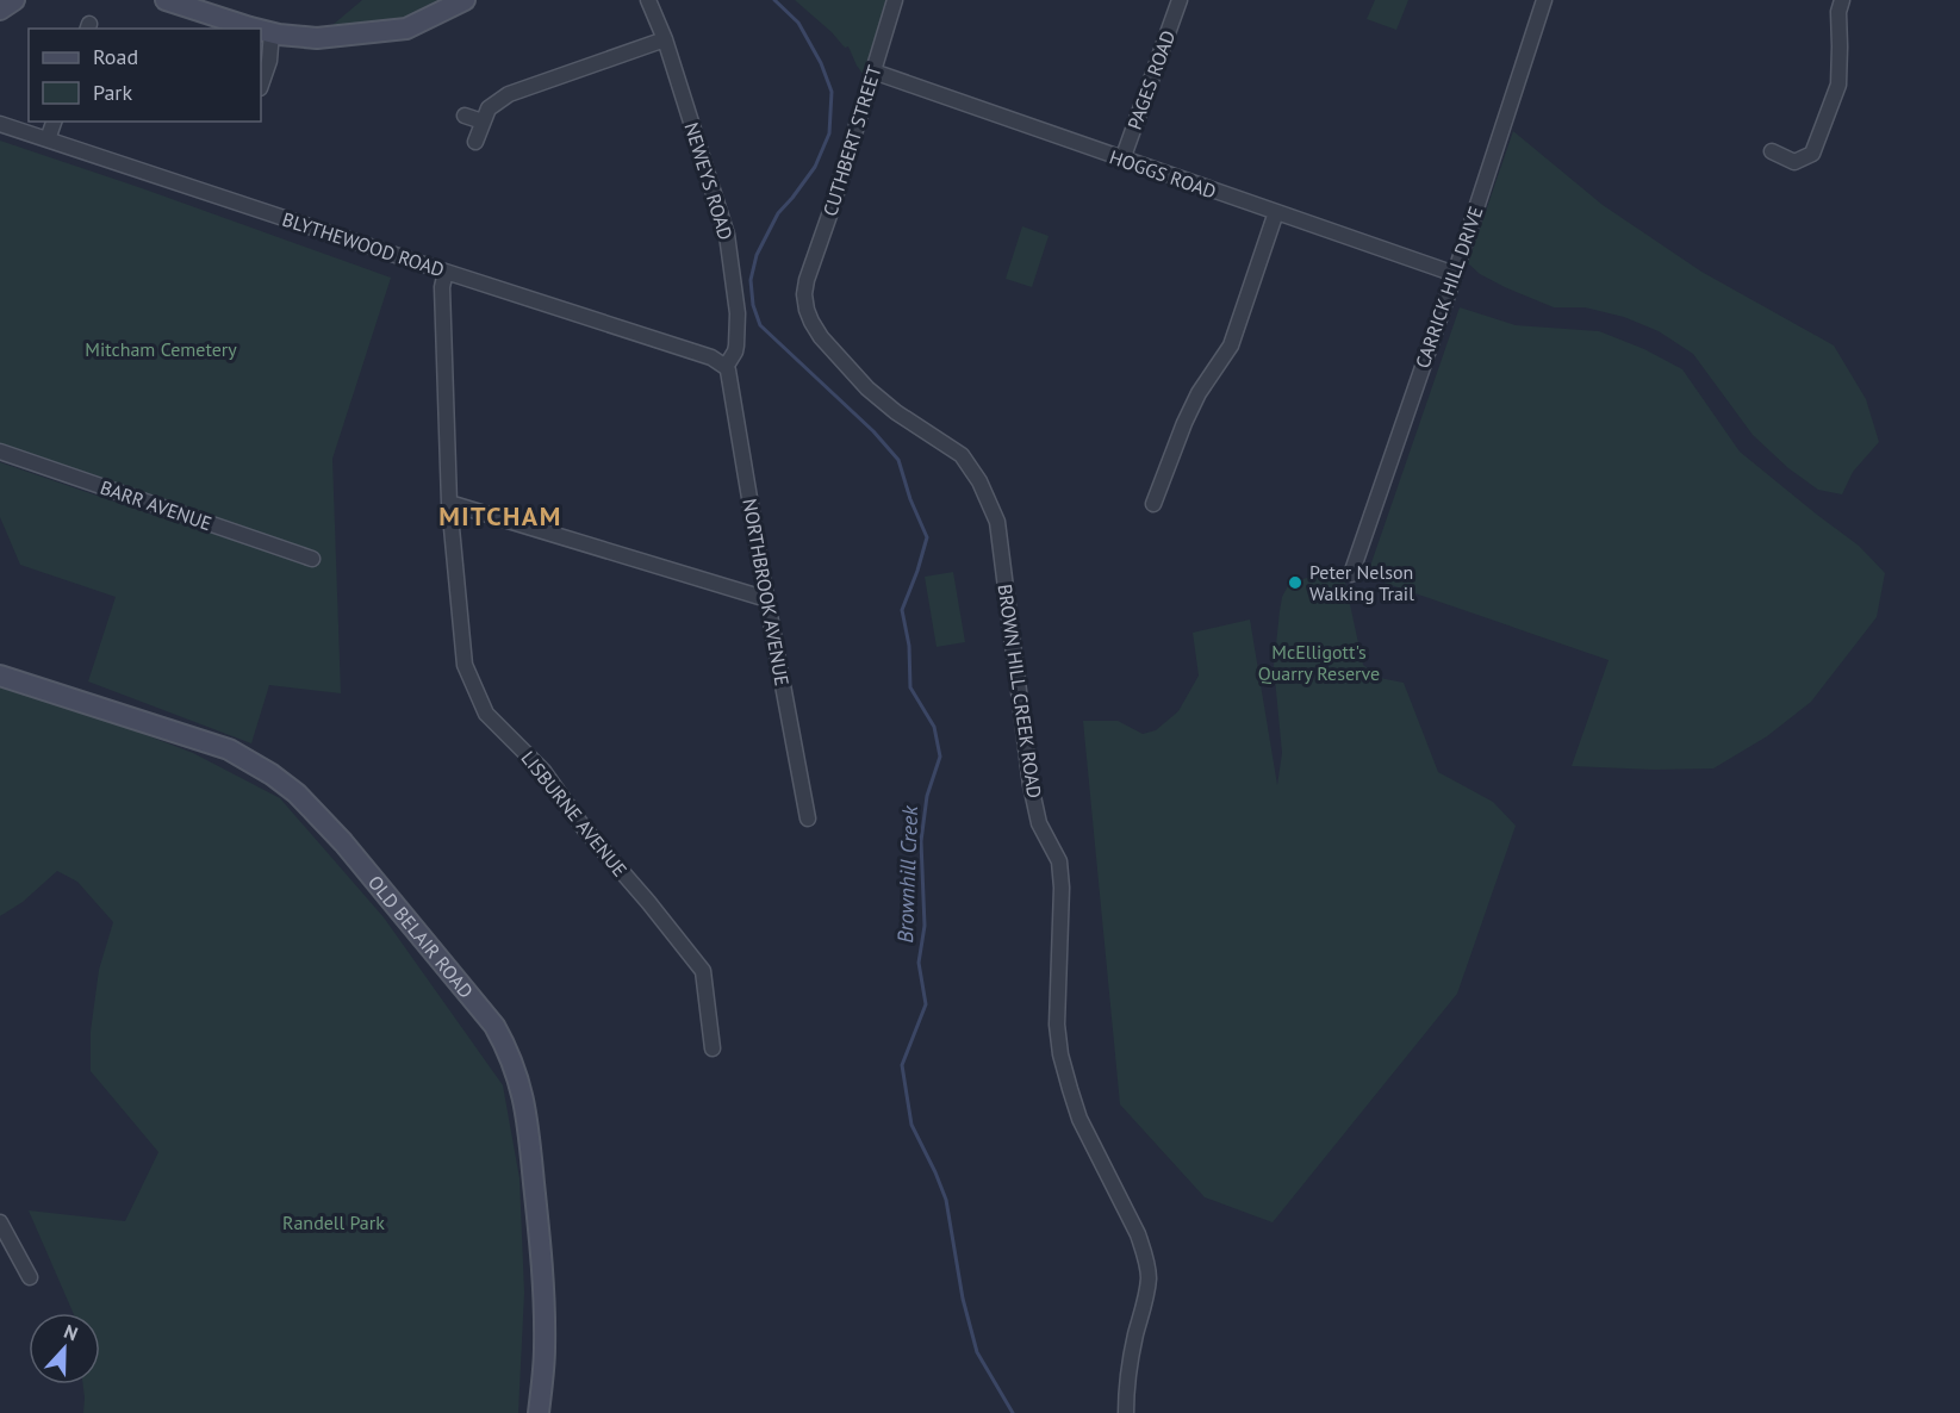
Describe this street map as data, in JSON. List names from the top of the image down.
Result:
{
  "streets": {
    "main road": ["OLD BELAIR ROAD"],
    "street": [
      "PAGES ROAD",
      "CUTHBERT STREET",
      "HOGGS ROAD",
      "NEWEYS ROAD",
      "BLYTHEWOOD ROAD",
      "CARRICK HILL DRIVE",
      "BARR AVENUE",
      "NORTHBROOK AVENUE",
      "BROWN HILL CREEK ROAD",
      "LISBURNE AVENUE"
    ]
  },
  "crossings": [
    ["PAGES ROAD", "HOGGS ROAD"],
    ["CUTHBERT STREET", "HOGGS ROAD"],
    ["CUTHBERT STREET", "BROWN HILL CREEK ROAD"],
    ["HOGGS ROAD", "CARRICK HILL DRIVE"],
    ["NEWEYS ROAD", "BLYTHEWOOD ROAD"],
    ["NEWEYS ROAD", "NORTHBROOK AVENUE"],
    ["BLYTHEWOOD ROAD", "NORTHBROOK AVENUE"],
    ["BLYTHEWOOD ROAD", "LISBURNE AVENUE"]
  ],
  "districts": ["MITCHAM"],
  "water": ["Brownhill Creek"],
  "parks": ["Mitcham Cemetery", "McElligott's Quarry Reserve", "Randell Park"],
  "places": ["Peter Nelson Walking Trail"],
  "legend": ["Road", "Park"],
  "north": "top"
}
